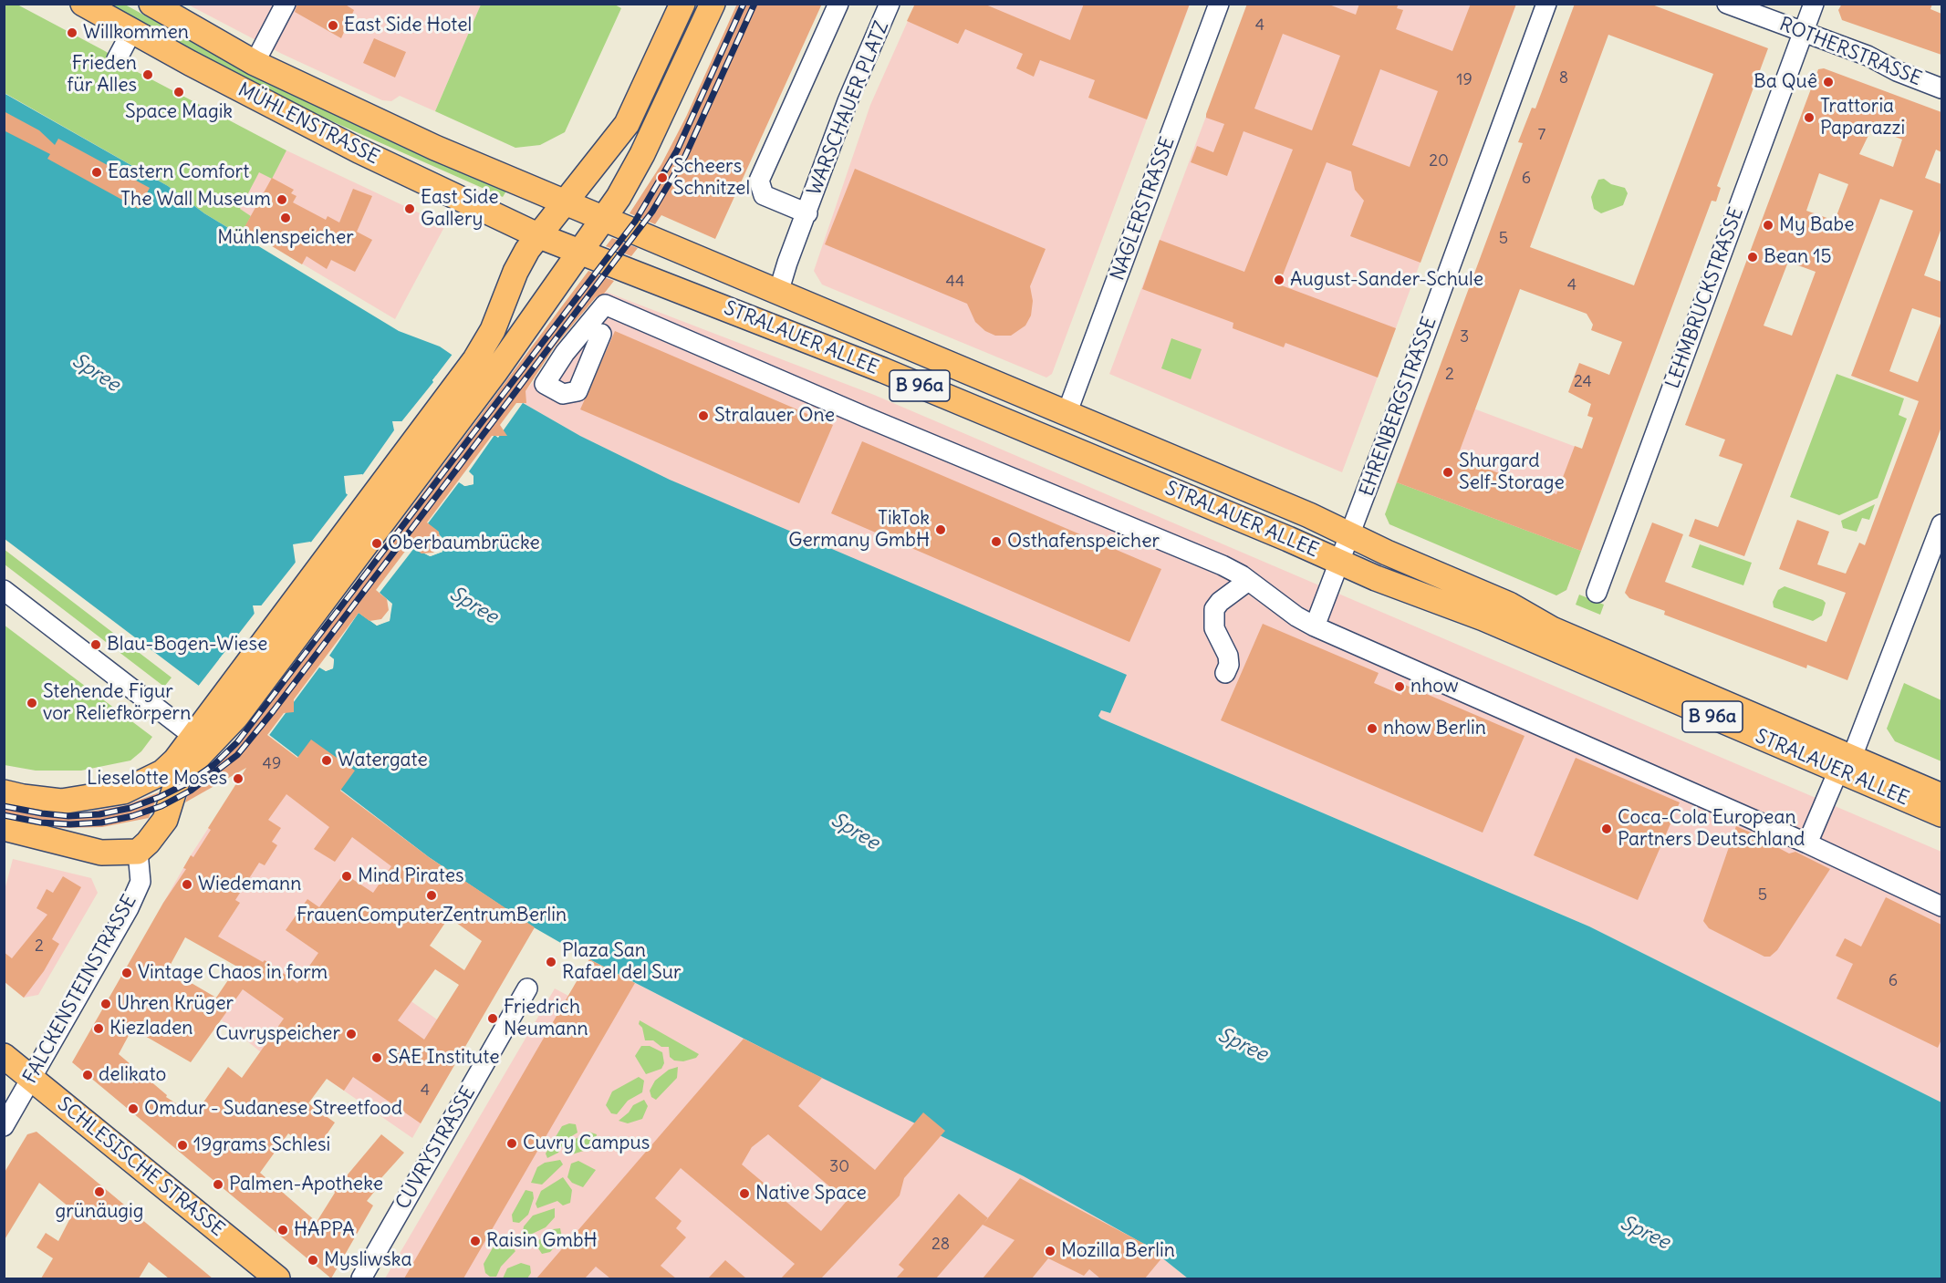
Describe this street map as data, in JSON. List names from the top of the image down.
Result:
{
  "streets": {
    "main road": [
      "MÜHLENSTRASSE",
      "STRALAUER ALLEE",
      "B 96a",
      "SCHLESISCHE STRASSE"
    ],
    "street": [
      "ROTHERSTRASSE",
      "WARSCHAUER PLATZ",
      "NAGLERSTRASSE",
      "LEHMBRUCKSTRASSE",
      "EHRENBERGSTRASSE",
      "FALCKENSTEINSTRASSE",
      "CUVRYSTRASSE"
    ]
  },
  "crossings": [
    ["ROTHERSTRASSE", "LEHMBRUCKSTRASSE"],
    ["WARSCHAUER PLATZ", "STRALAUER ALLEE"],
    ["MÜHLENSTRASSE", "STRALAUER ALLEE"],
    ["NAGLERSTRASSE", "STRALAUER ALLEE"],
    ["STRALAUER ALLEE", "EHRENBERGSTRASSE"],
    ["FALCKENSTEINSTRASSE", "SCHLESISCHE STRASSE"]
  ],
  "water": ["Spree"],
  "places": [
    "East Side Hotel",
    "Willkommen",
    "Frieden für Alles",
    "Ba Quê",
    "Space Magik",
    "Trattoria Paparazzi",
    "Eastern Comfort",
    "Scheers Schnitzel",
    "The Wall Museum",
    "East Side Gallery",
    "Mühlenspeicher",
    "My Babe",
    "Bean 15",
    "August-Sander-Schule",
    "Stralauer One",
    "Shurgard Self-Storage",
    "TikTok Germany GmbH",
    "Osthafenspeicher",
    "Oberbaumbrücke",
    "Blau-Bogen-Wiese",
    "nhow",
    "Stehende Figur vor Reliefkörpern",
    "nhow Berlin",
    "Watergate",
    "Lieselotte Moses",
    "Coca-Cola European Partners Deutschland",
    "Mind Pirates",
    "Wiedemann",
    "FrauenComputerZentrumBerlin",
    "Plaza San Rafael del Sur",
    "Vintage Chaos in form",
    "Uhren Krüger",
    "Friedrich Neumann",
    "Kiezladen",
    "Cuvryspeicher",
    "SAE Institute",
    "delikato",
    "Omdur - Sudanese Streetfood",
    "Cuvry Campus",
    "19grams Schlesi",
    "Palmen-Apotheke",
    "grünäugig",
    "Native Space",
    "HAPPA",
    "Raisin GmbH",
    "Mozilla Berlin",
    "Mysliwska"
  ],
  "house_numbers": [
    "4",
    "8",
    "19",
    "7",
    "20",
    "6",
    "5",
    "44",
    "4",
    "3",
    "2",
    "24",
    "49",
    "5",
    "2",
    "6",
    "4",
    "30",
    "28"
  ]
}
